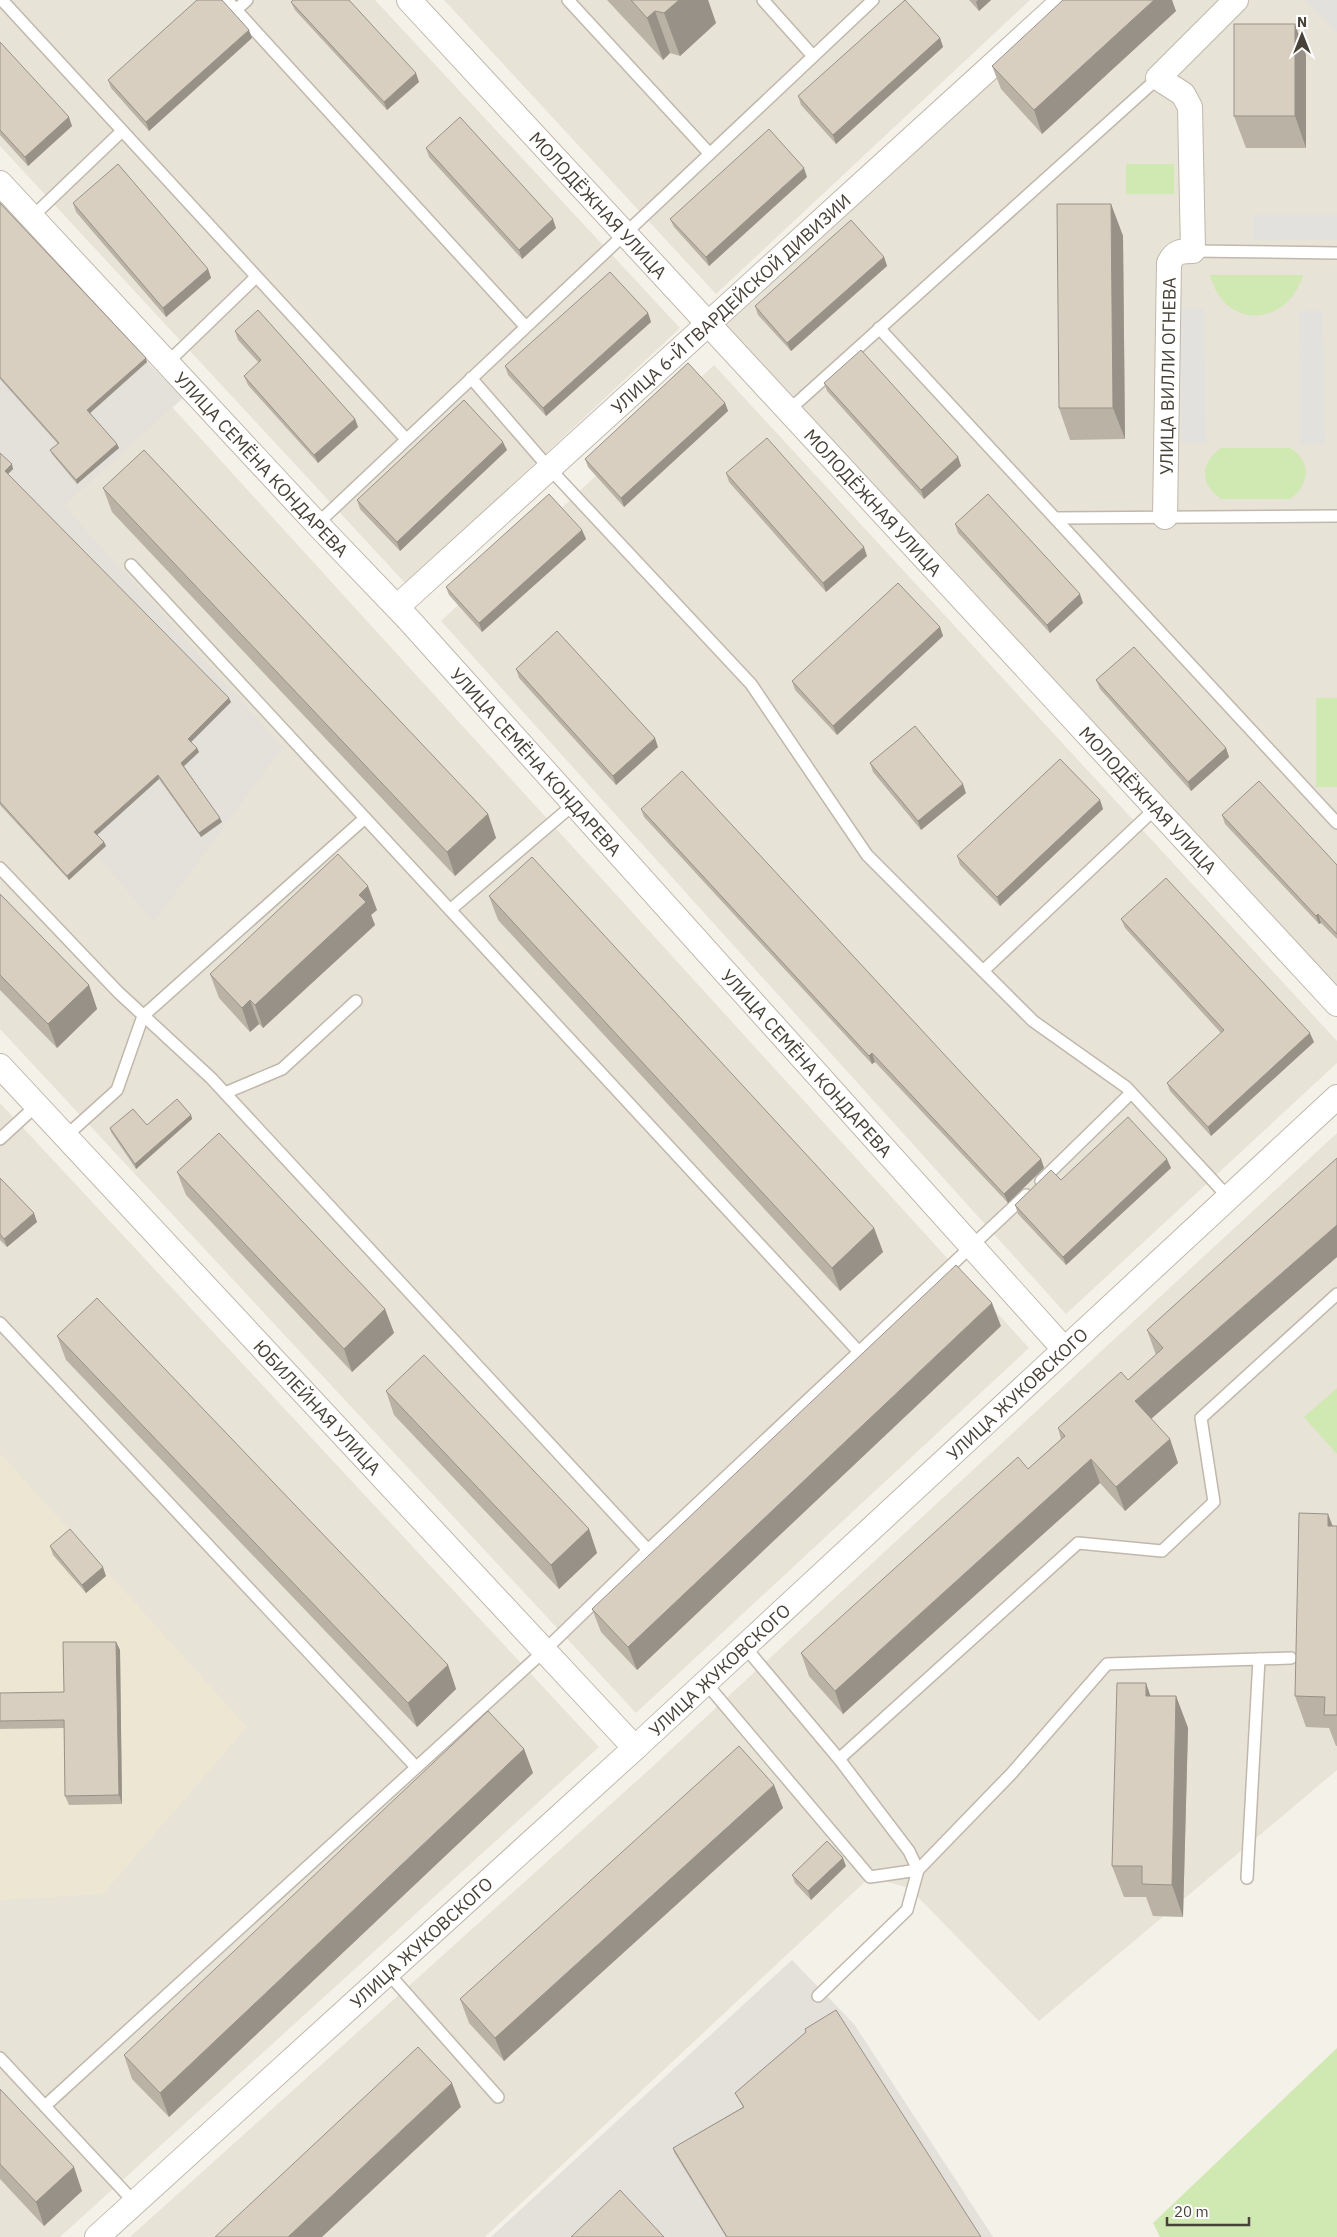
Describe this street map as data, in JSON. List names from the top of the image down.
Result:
{
  "streets": {
    "street": [
      "МОЛОДЁЖНАЯ УЛИЦА",
      "УЛИЦА 6-Й ГВАРДЕЙСКОЙ ДИВИЗИИ",
      "УЛИЦА ВИЛЛИ ОГНЕВА",
      "УЛИЦА СЕМЁНА КОНДАРЕВА",
      "УЛИЦА ЖУКОВСКОГО",
      "ЮБИЛЕЙНАЯ УЛИЦА"
    ]
  },
  "crossings": [
    ["МОЛОДЁЖНАЯ УЛИЦА", "УЛИЦА 6-Й ГВАРДЕЙСКОЙ ДИВИЗИИ"],
    ["УЛИЦА 6-Й ГВАРДЕЙСКОЙ ДИВИЗИИ", "УЛИЦА СЕМЁНА КОНДАРЕВА"],
    ["УЛИЦА СЕМЁНА КОНДАРЕВА", "УЛИЦА ЖУКОВСКОГО"],
    ["УЛИЦА ЖУКОВСКОГО", "ЮБИЛЕЙНАЯ УЛИЦА"]
  ],
  "scale_bar": "20 m",
  "north": "top"
}
